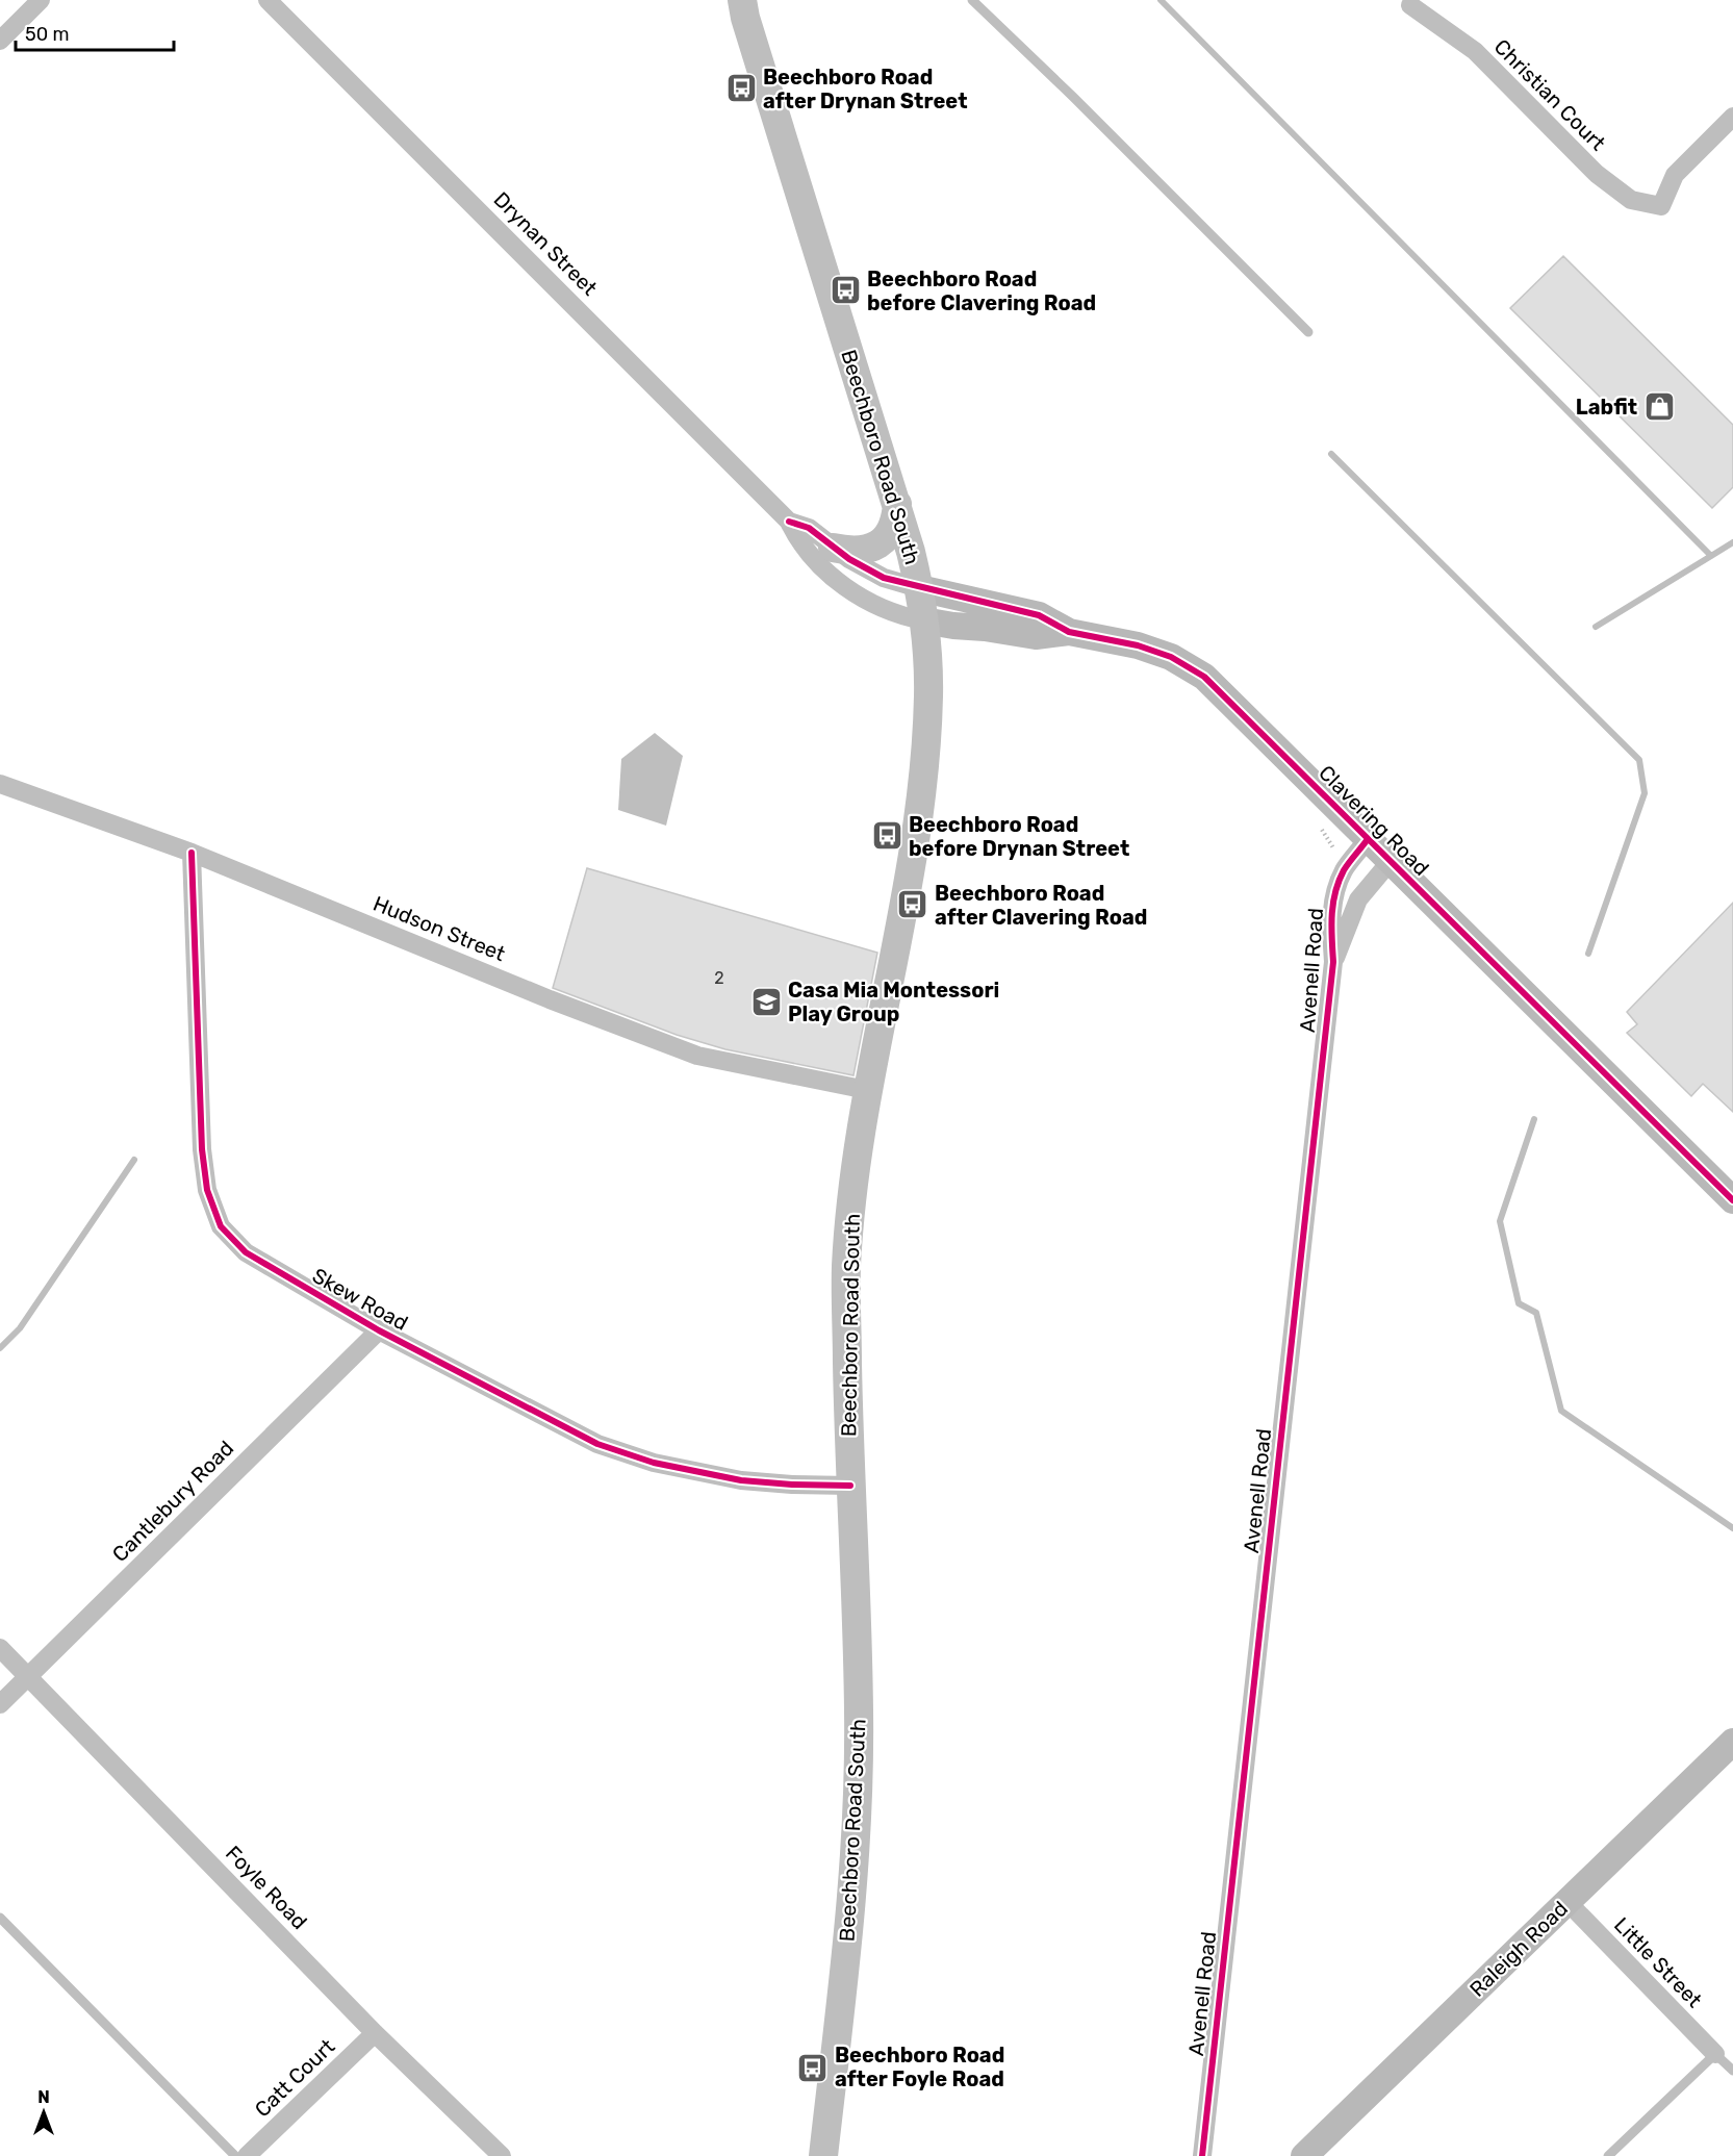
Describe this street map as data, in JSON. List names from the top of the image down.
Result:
{
  "streets": {
    "main road": ["Beechboro Road South"],
    "street": [
      "Christian Court",
      "Drynan Street",
      "Clavering Road",
      "Hudson Street",
      "Avenell Road",
      "Skew Road",
      "Cantlebury Road",
      "Foyle Road",
      "Raleigh Road",
      "Little Street",
      "Catt Court"
    ]
  },
  "crossings": [
    ["Drynan Street", "Beechboro Road South"],
    ["Drynan Street", "Clavering Road"],
    ["Beechboro Road South", "Clavering Road"],
    ["Beechboro Road South", "Hudson Street"],
    ["Beechboro Road South", "Skew Road"],
    ["Clavering Road", "Avenell Road"],
    ["Hudson Street", "Skew Road"],
    ["Skew Road", "Cantlebury Road"],
    ["Cantlebury Road", "Foyle Road"],
    ["Foyle Road", "Catt Court"],
    ["Raleigh Road", "Little Street"]
  ],
  "places": {
    "bus stop": [
      "Beechboro Road after Drynan Street",
      "Beechboro Road before Clavering Road",
      "Beechboro Road before Drynan Street",
      "Beechboro Road after Clavering Road",
      "Beechboro Road after Foyle Road"
    ],
    "shop": ["Labfit"],
    "school or university": ["Casa Mia Montessori Play Group"]
  },
  "house_numbers": ["2"],
  "scale_bar": "50 m",
  "north": "top"
}
